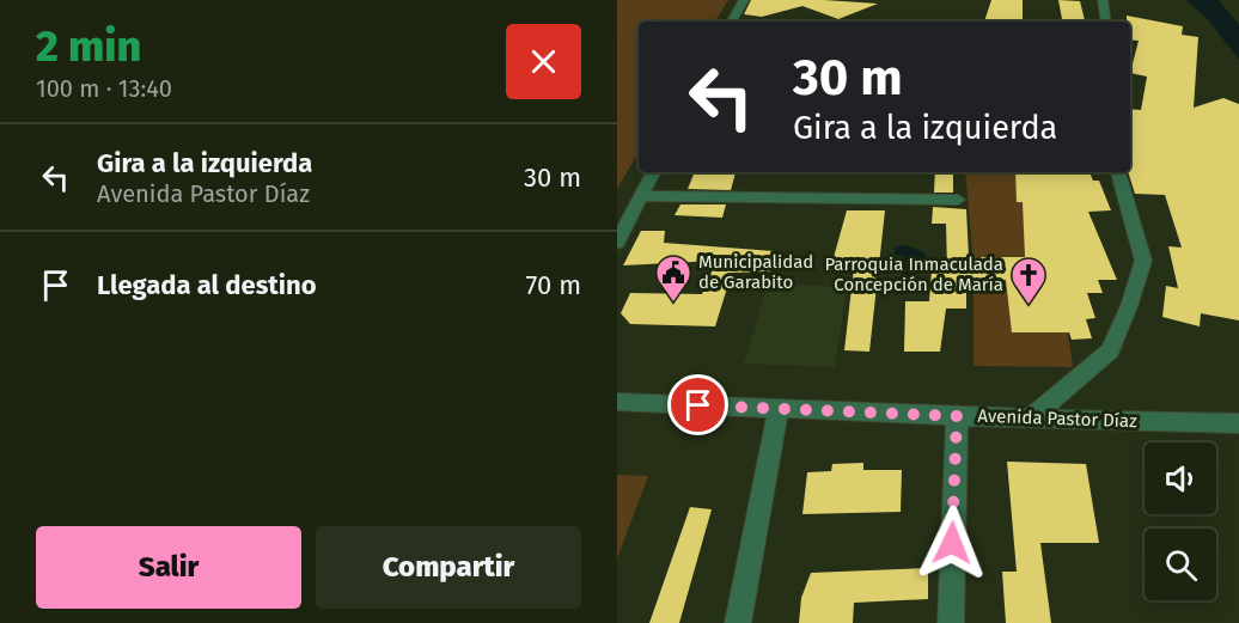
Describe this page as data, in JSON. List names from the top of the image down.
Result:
{
  "streets": {
    "street": ["Avenida Pastor Díaz"]
  },
  "places": {
    "public building": ["Municipalidad de Garabito"],
    "church": ["Parroquia Inmaculada Concepción de María"]
  },
  "page": {
    "heading": ["2 min", "100 m · 13:40"],
    "turn": ["30 m", "Gira a la izquierda"],
    "list": [
      {
        "name": "Gira a la izquierda",
        "note": "Avenida Pastor Díaz",
        "value": "30 m"
      },
      {
        "name": "Llegada al destino",
        "value": "70 m"
      }
    ],
    "buttons": ["Salir", "Compartir"]
  }
}
